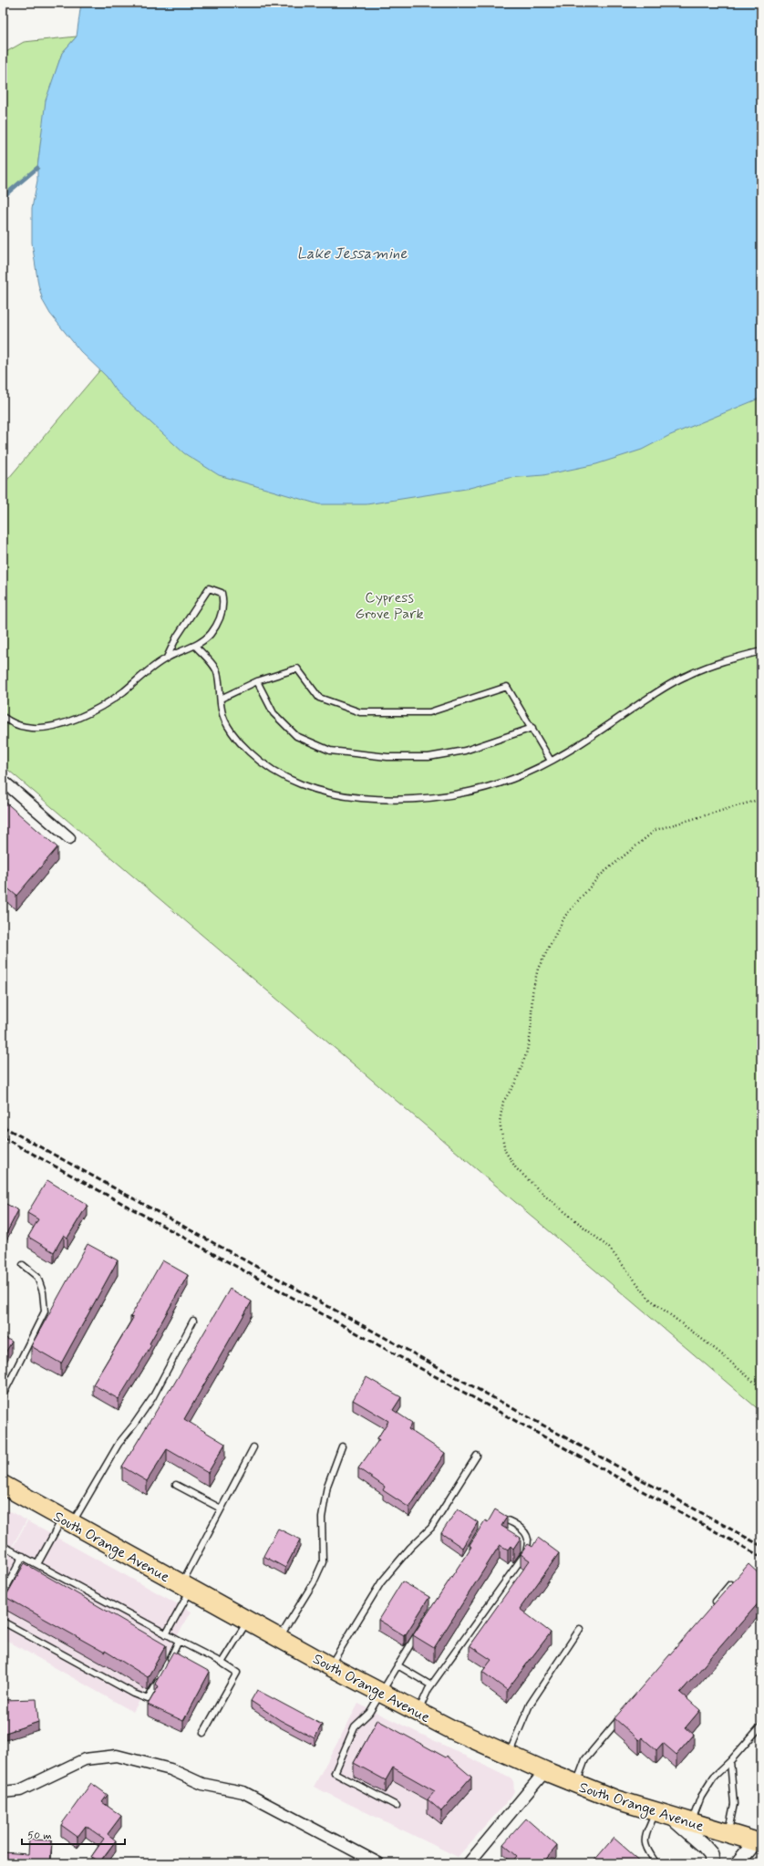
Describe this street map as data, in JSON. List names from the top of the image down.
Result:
{
  "streets": {
    "main road": ["South Orange Avenue"]
  },
  "water": ["Lake Jessamine"],
  "parks": ["Cypress Grove Park"],
  "scale_bar": "50 m"
}
